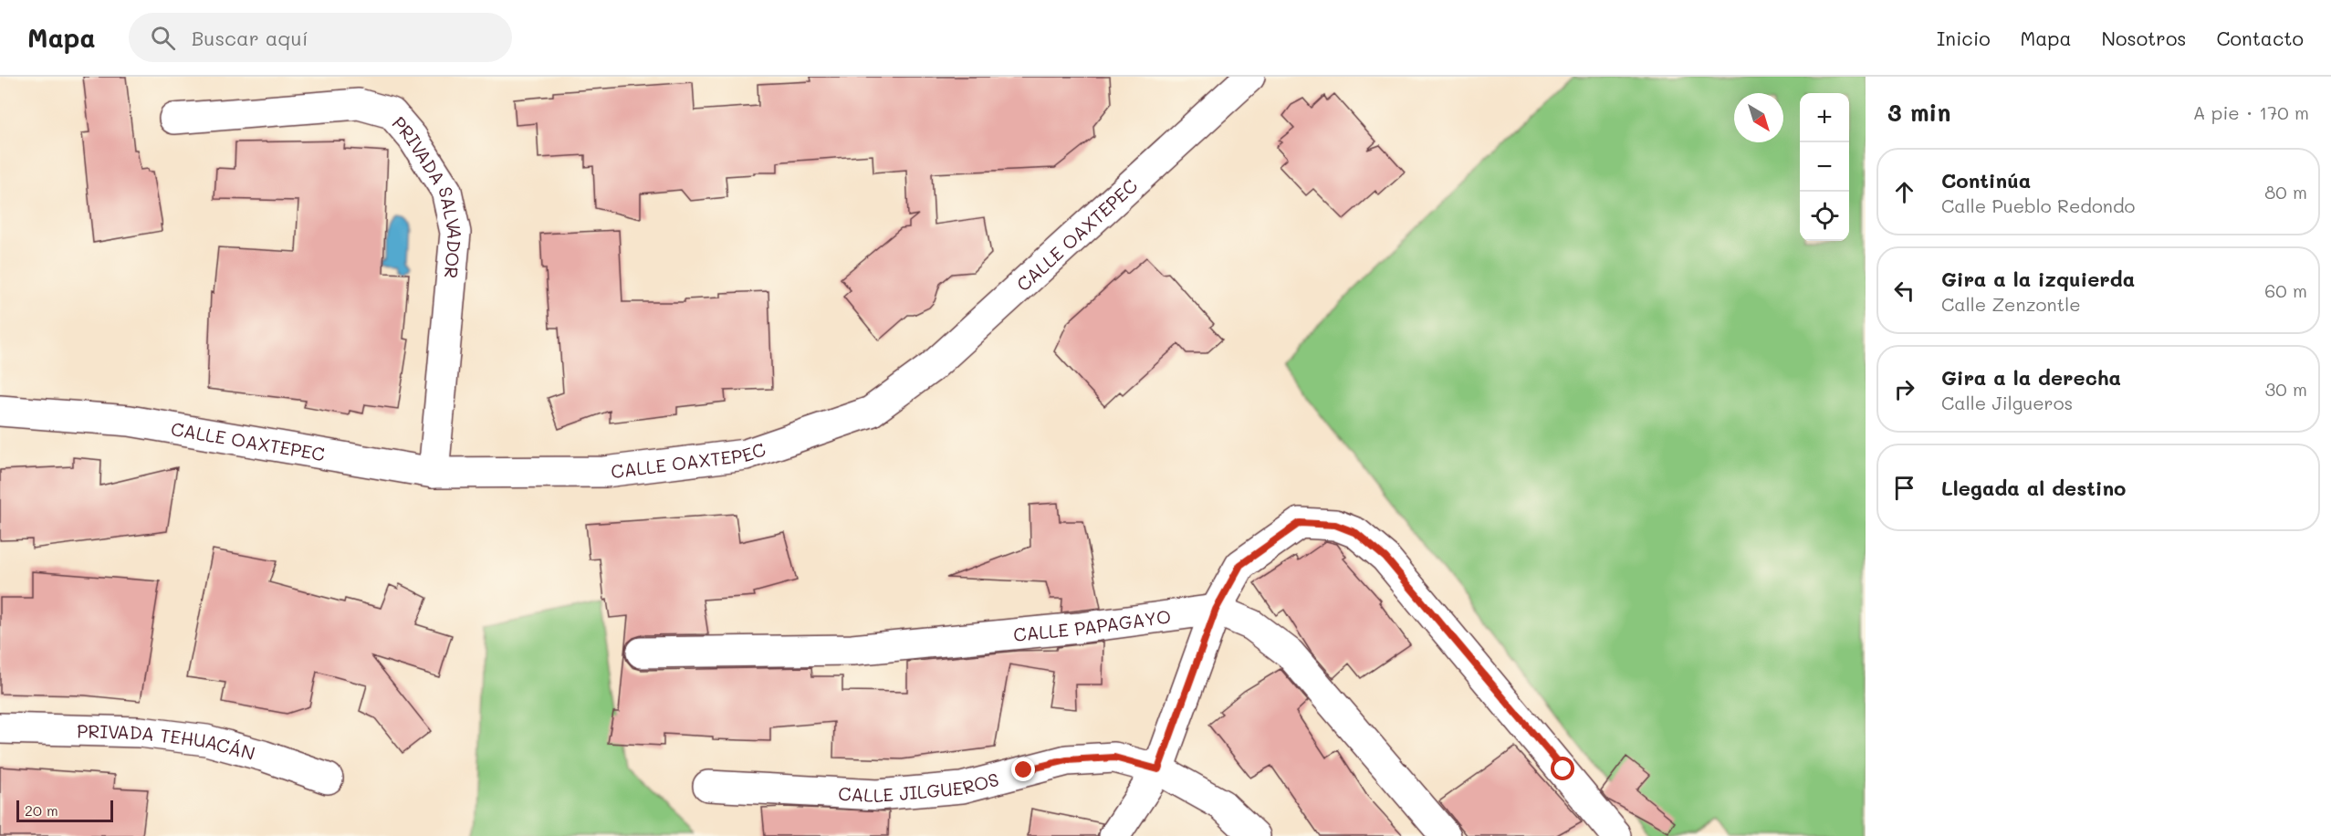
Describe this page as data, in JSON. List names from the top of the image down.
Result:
{
  "streets": {
    "street": [
      "PRIVADA SALVADOR",
      "CALLE OAXTEPEC",
      "CALLE PAPAGAYO",
      "PRIVADA TEHUACÁN",
      "CALLE JILGUEROS"
    ]
  },
  "crossings": [
    ["PRIVADA SALVADOR", "CALLE OAXTEPEC"]
  ],
  "scale_bar": "20 m",
  "north": "bottom right",
  "page": {
    "header": "Mapa",
    "search": "Buscar aquí",
    "nav": [
      "Inicio",
      "Mapa",
      "Nosotros",
      "Contacto"
    ],
    "heading": ["3 min", "A pie · 170 m"],
    "map_buttons": ["+", "−"],
    "list": [
      ["Continúa", "Calle Pueblo Redondo", "80 m"],
      ["Gira a la izquierda", "Calle Zenzontle", "60 m"],
      ["Gira a la derecha", "Calle Jilgueros", "30 m"],
      "Llegada al destino"
    ],
    "scale": "20 m"
  }
}
